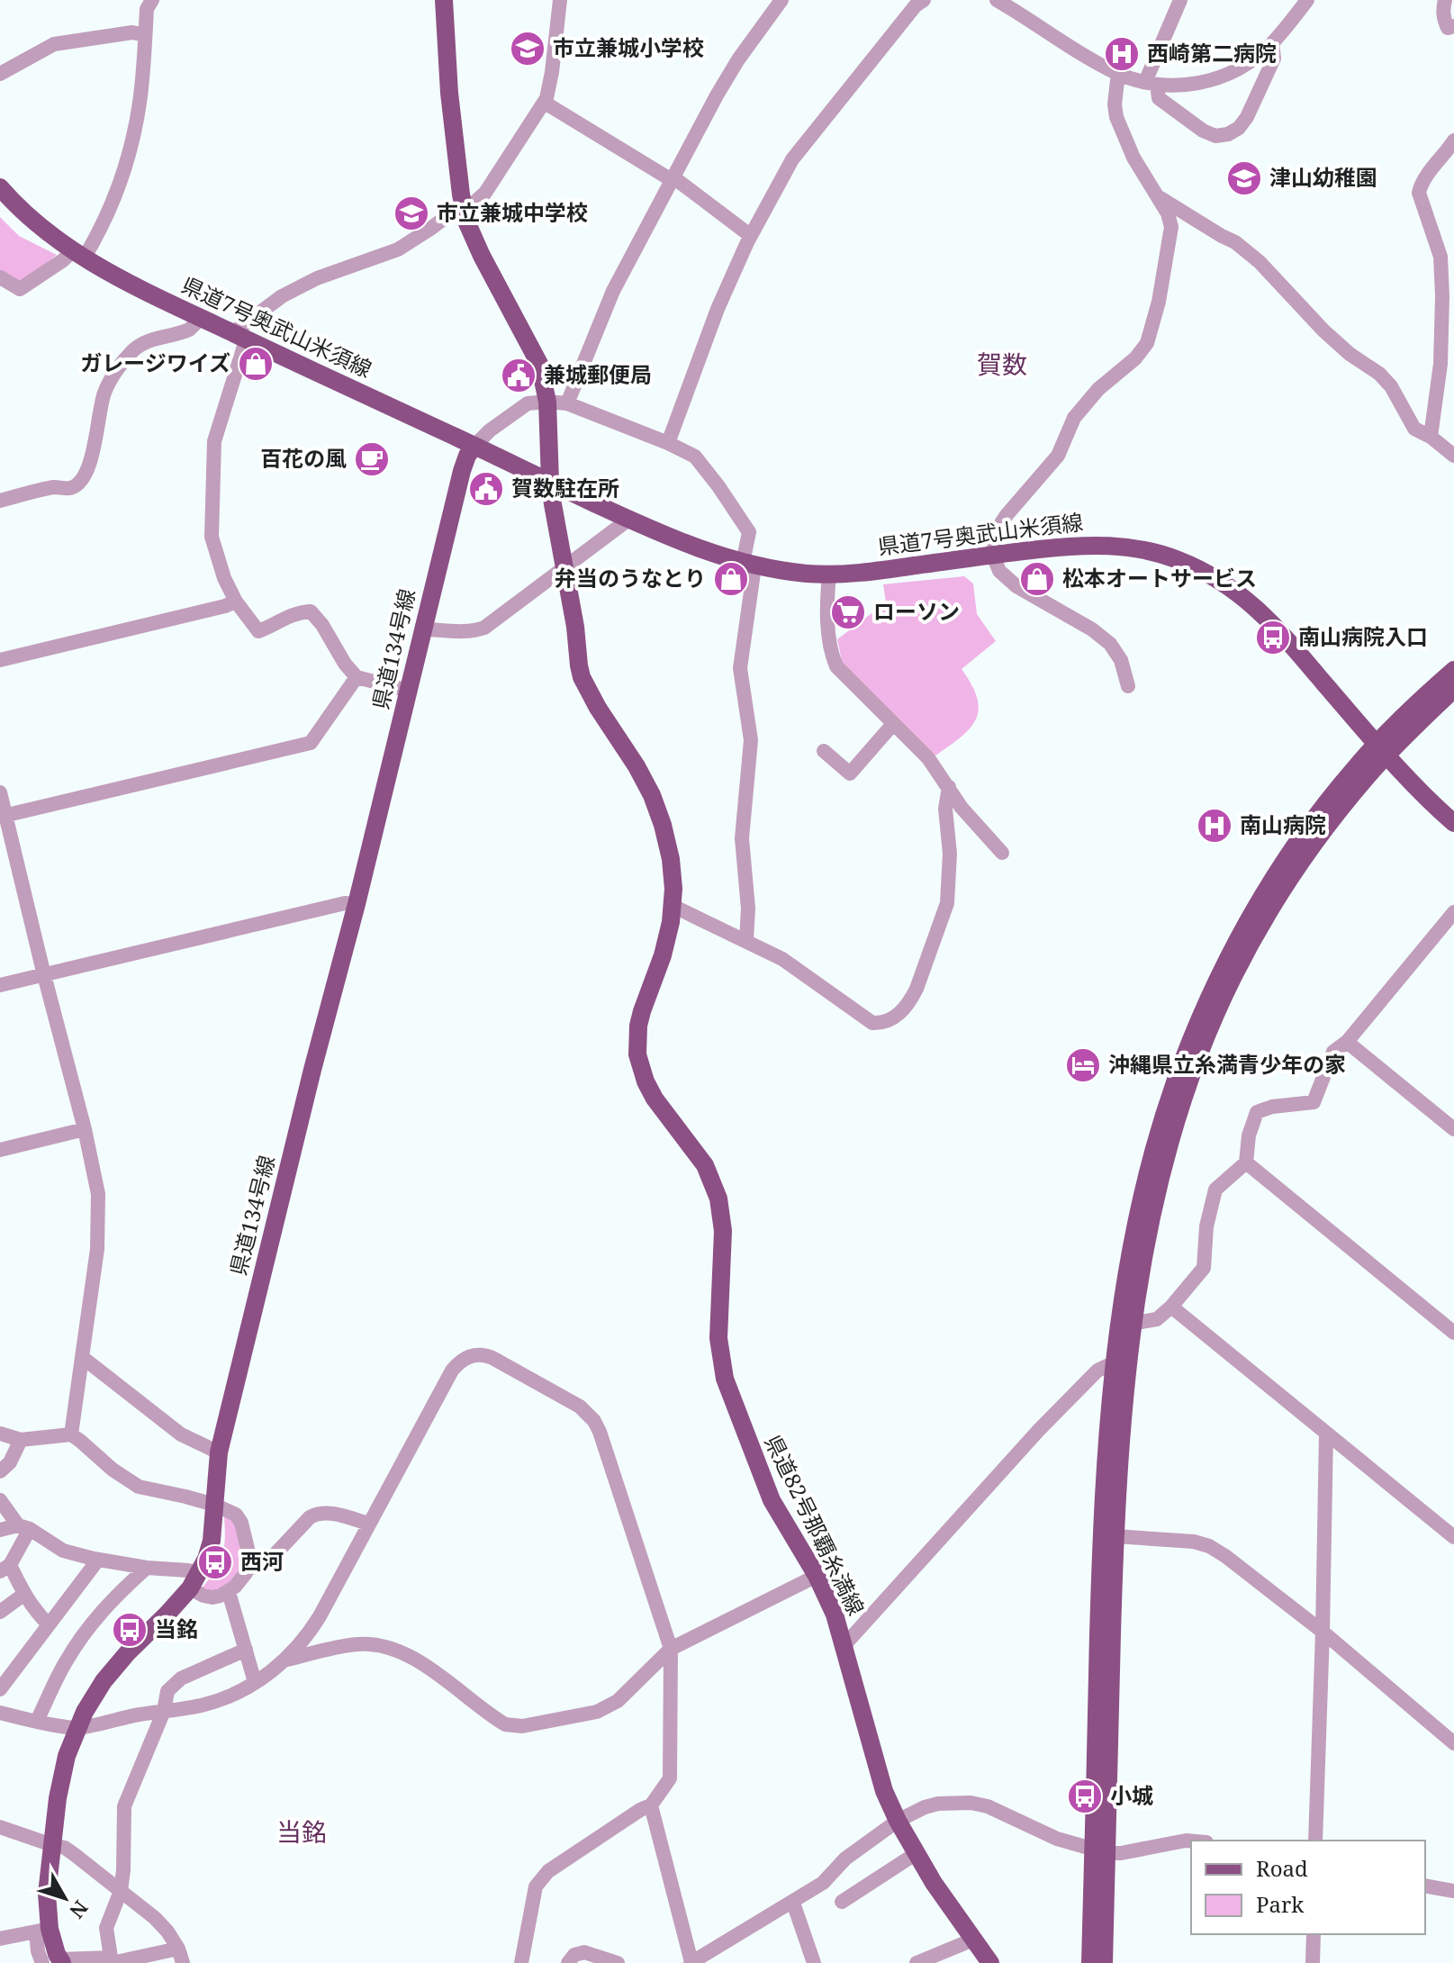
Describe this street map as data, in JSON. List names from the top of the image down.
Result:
{
  "streets": {
    "main road": ["県道7号奥武山米須線", "県道134号線", "県道82号那覇糸満線"]
  },
  "crossings": [
    ["県道7号奥武山米須線", "県道134号線"],
    ["県道7号奥武山米須線", "県道82号那覇糸満線"]
  ],
  "districts": ["賀数", "当銘"],
  "places": {
    "school or university": ["市立兼城小学校", "津山幼稚園", "市立兼城中学校"],
    "hospital": ["西崎第二病院", "南山病院"],
    "shop": ["ガレージワイズ", "弁当のうなとり", "松本オートサービス"],
    "public building": ["兼城郵便局", "賀数駐在所"],
    "cafe": ["百花の風"],
    "supermarket": ["ローソン"],
    "bus stop": [
      "南山病院入口",
      "西河",
      "当銘",
      "小城"
    ],
    "hotel": ["沖縄県立糸満青少年の家"]
  },
  "legend": ["Road", "Park"],
  "north": "bottom right"
}
